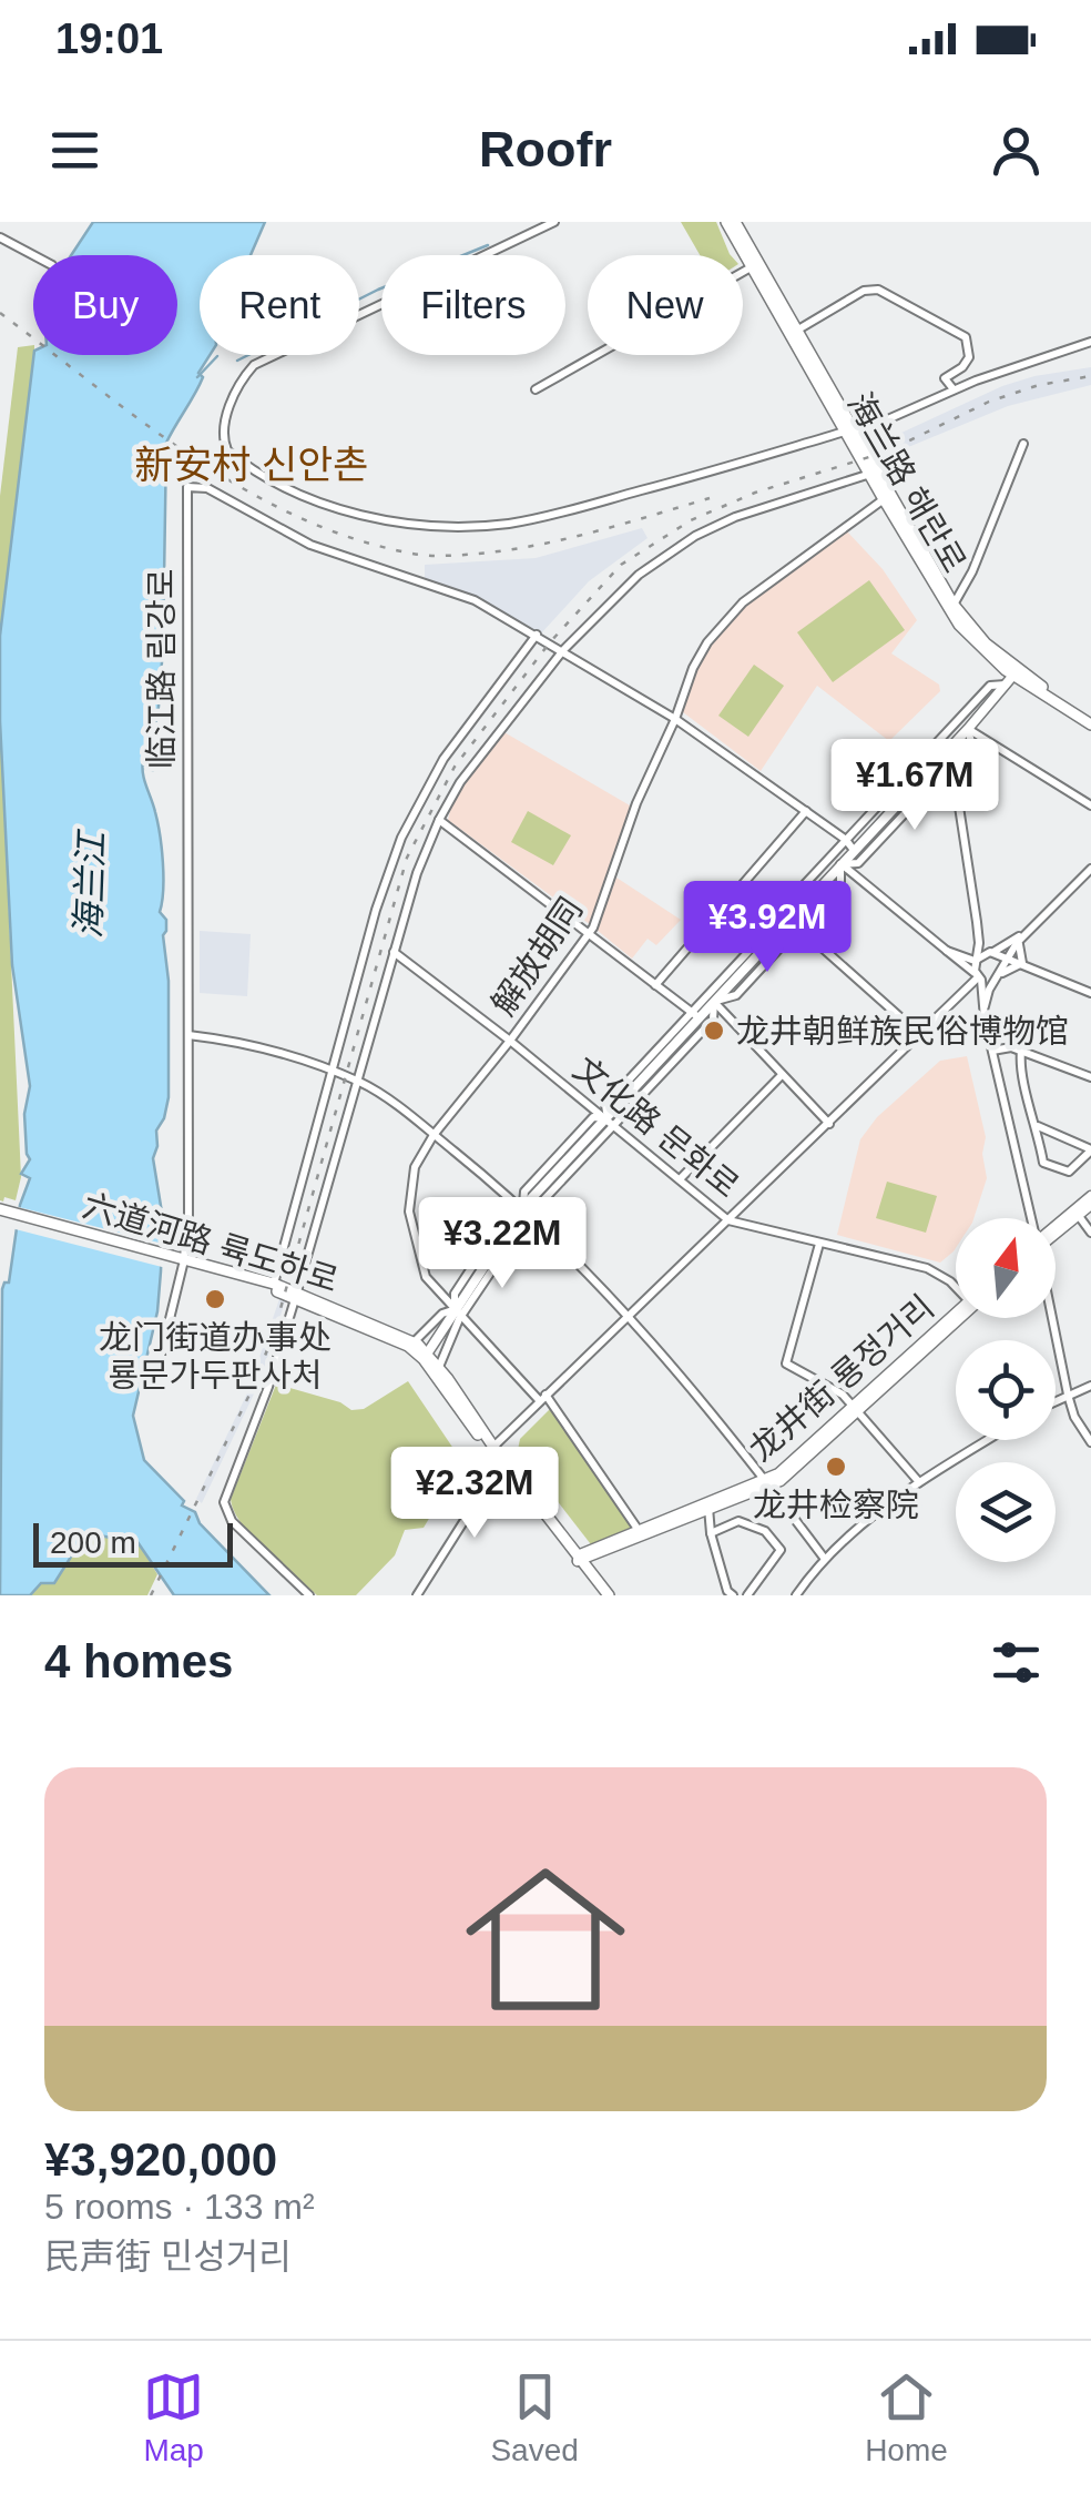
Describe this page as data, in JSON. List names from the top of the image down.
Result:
{
  "streets": {
    "highway": ["海兰路 해란로", "六道河路 륙도하로"],
    "main road": ["龙井街 룡정거리"],
    "street": ["临江路 림강로", "解放胡同", "文化路 문화로"]
  },
  "crossings": [
    ["海兰路 해란로", "解放胡同"],
    ["临江路 림강로", "解放胡同"],
    ["临江路 림강로", "六道河路 륙도하로"],
    ["解放胡同", "文化路 문화로"],
    ["解放胡同", "龙井街 룡정거리"],
    ["六道河路 륙도하로", "龙井街 룡정거리"]
  ],
  "districts": ["新安村 신안촌"],
  "water": ["海兰江"],
  "places": ["龙井朝鲜族民俗博物馆", "龙门街道办事处 룡문가두판사처", "龙井检察院"],
  "scale_bar": "200 m",
  "north": "top",
  "page": {
    "status": "19:01",
    "header": "Roofr",
    "chip": [
      "Buy",
      "Rent",
      "Filters",
      "New"
    ],
    "price": [
      "¥1.67M",
      "¥3.92M",
      "¥3.22M",
      "¥2.32M"
    ],
    "scale": "200 m",
    "heading": "4 homes",
    "list": [
      {
        "name": "¥3,920,000",
        "note": "5 rooms · 133 m² · 民声街 민성거리"
      }
    ],
    "tabs": ["Map", "Saved", "Home"]
  }
}
